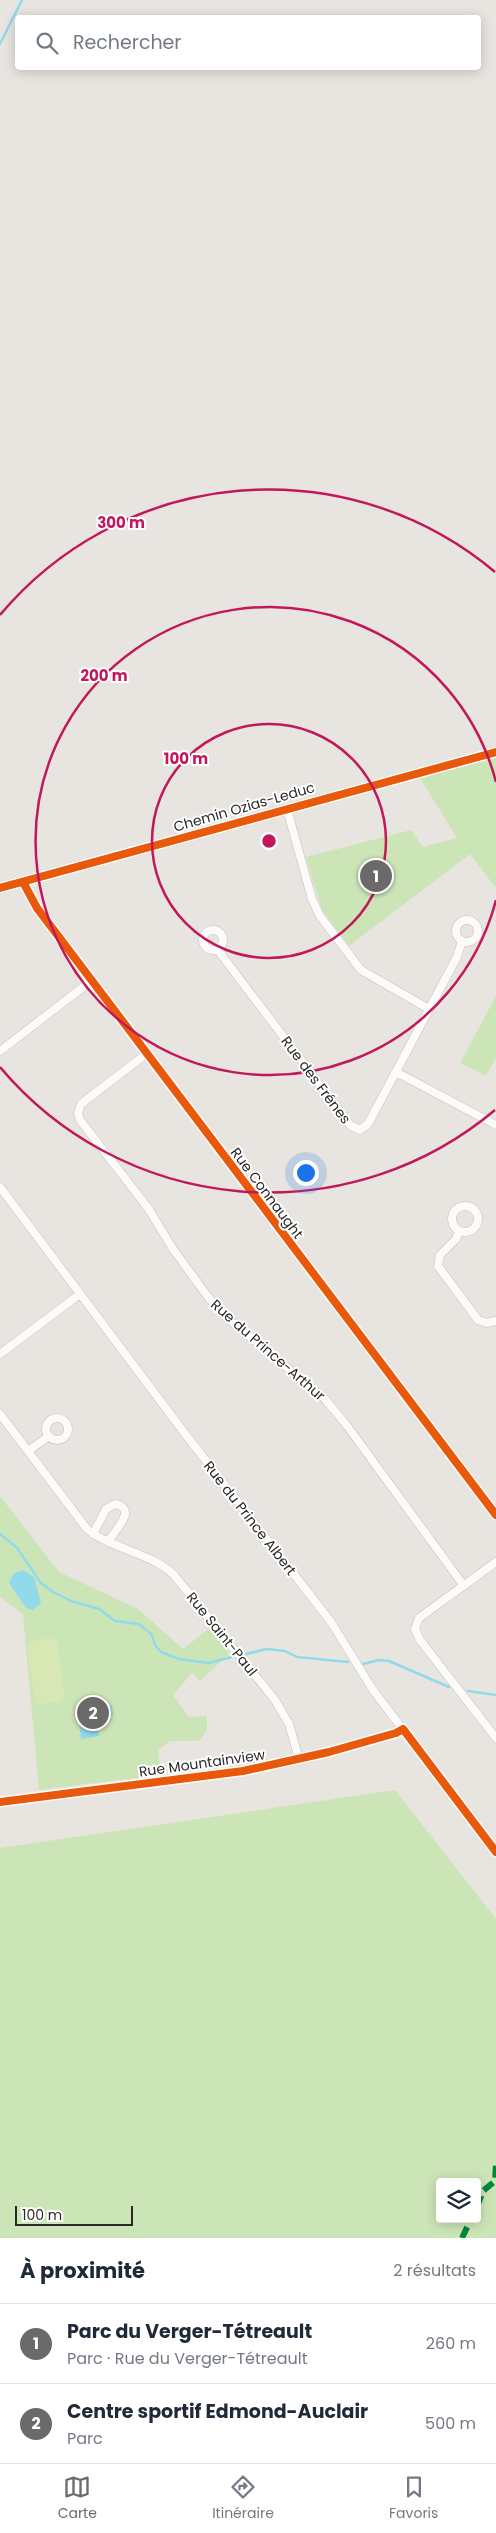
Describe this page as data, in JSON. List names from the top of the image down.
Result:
{
  "streets": {
    "street": [
      "Chemin Ozias-Leduc",
      "Rue des Frénes",
      "Rue Connaught",
      "Rue du Prince-Arthur",
      "Rue du Prince Albert",
      "Rue Saint-Paul",
      "Rue Mountainview"
    ]
  },
  "crossings": [
    ["Chemin Ozias-Leduc", "Rue Connaught"],
    ["Rue Connaught", "Rue du Prince-Arthur"],
    ["Rue du Prince Albert", "Rue Mountainview"],
    ["Rue Saint-Paul", "Rue Mountainview"]
  ],
  "scale_bar": "100 m",
  "page": {
    "search": "Rechercher",
    "pins": ["1", "2"],
    "scale": "100 m",
    "heading": ["À proximité", "2 résultats"],
    "list": [
      {
        "mark": "1",
        "name": "Parc du Verger-Tétreault",
        "note": "Parc · Rue du Verger-Tétreault",
        "value": "260 m"
      },
      {
        "mark": "2",
        "name": "Centre sportif Edmond-Auclair",
        "note": "Parc",
        "value": "500 m"
      }
    ],
    "nav": ["Carte", "Itinéraire", "Favoris"]
  },
  "rings": ["300 m", "200 m", "100 m"]
}
